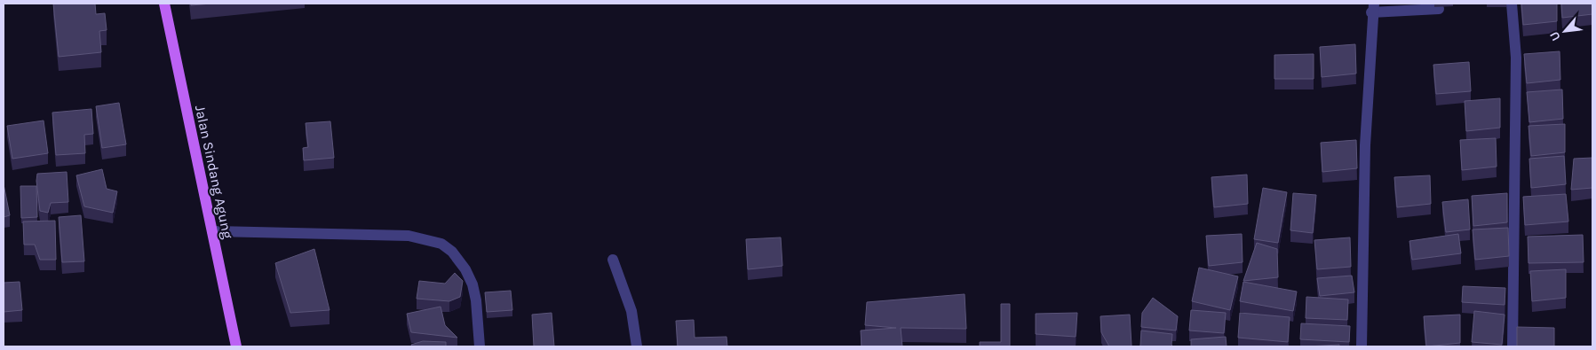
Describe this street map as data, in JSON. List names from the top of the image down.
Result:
{
  "streets": {
    "main road": ["Jalan Sindang Agung"]
  },
  "north": "bottom left"
}
